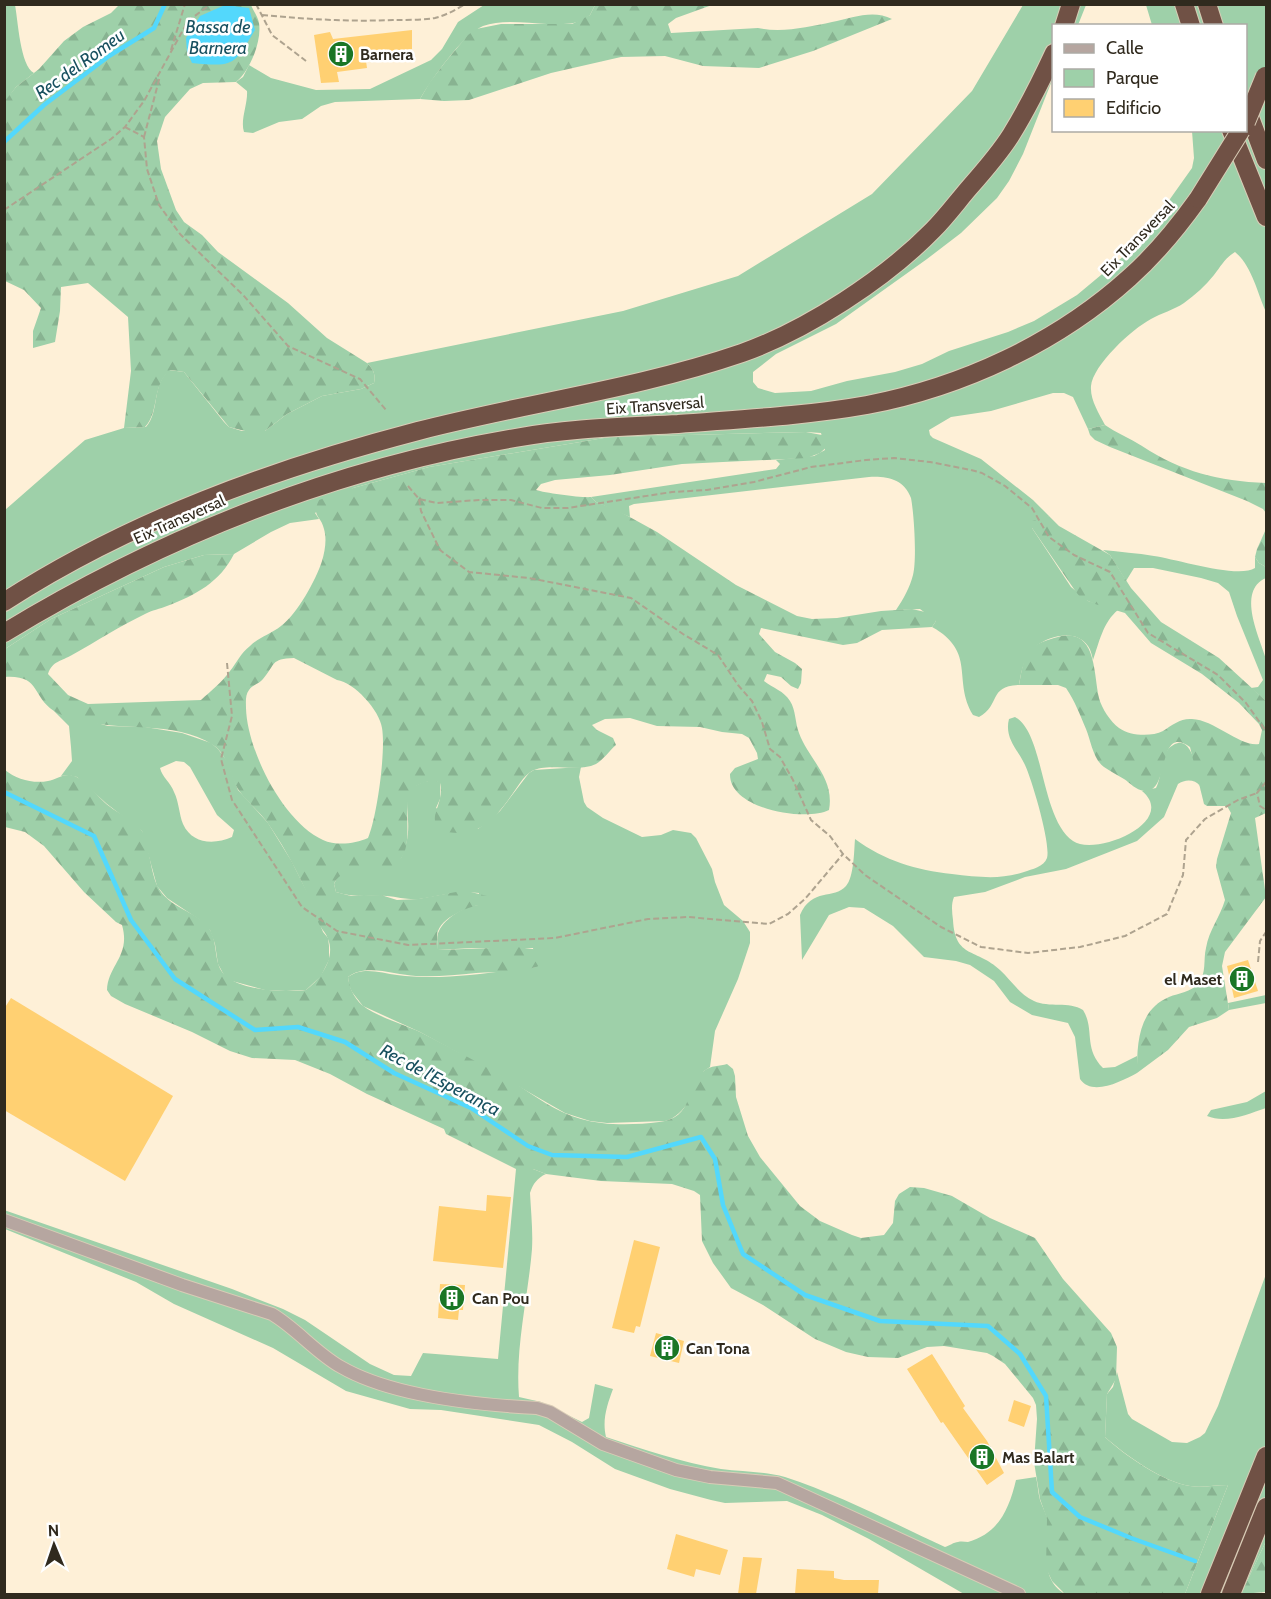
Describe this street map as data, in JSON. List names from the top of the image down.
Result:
{
  "streets": {
    "highway": ["Eix Transversal"]
  },
  "water": ["Bassa de Barnera", "Rec del Romeu", "Rec de l'Esperança"],
  "places": {
    "building": [
      "Barnera",
      "el Maset",
      "Can Pou",
      "Can Tona",
      "Mas Balart"
    ]
  },
  "legend": ["Calle", "Parque", "Edificio"],
  "north": "top"
}
